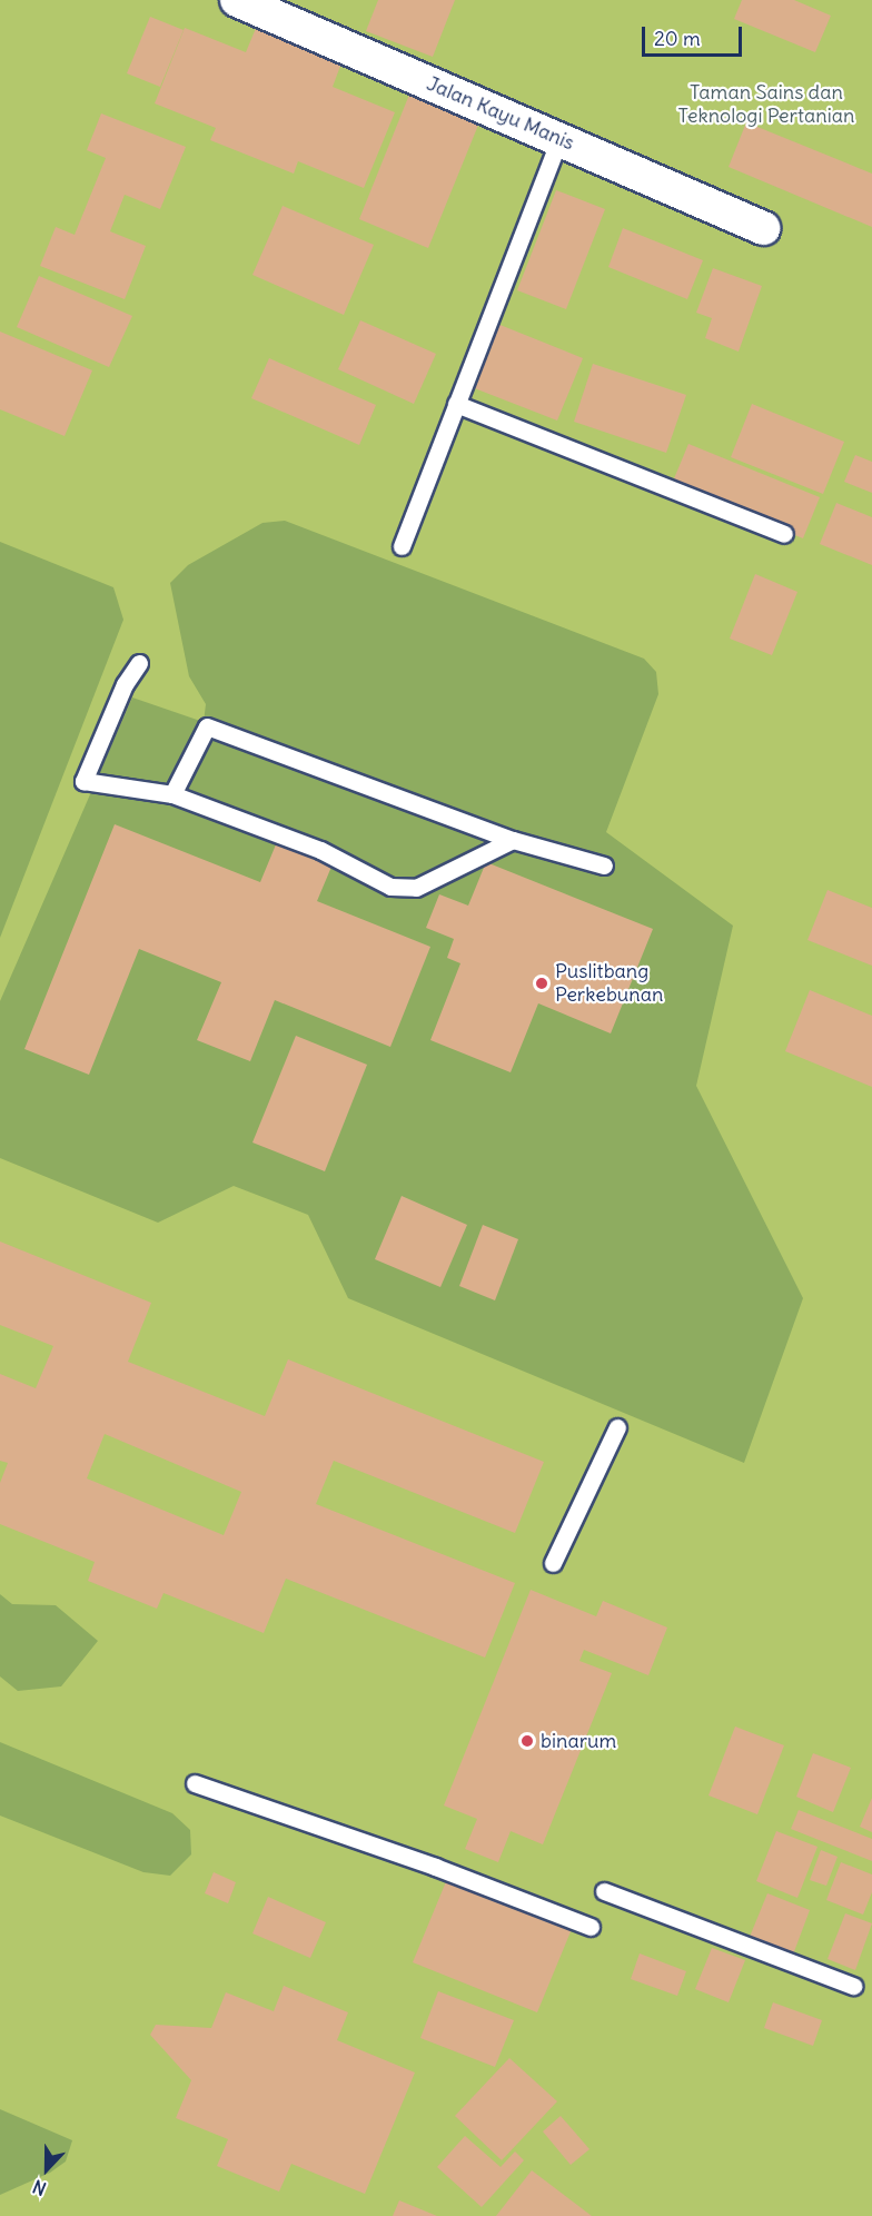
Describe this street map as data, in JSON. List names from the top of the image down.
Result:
{
  "streets": {
    "street": ["Jalan Kayu Manis"]
  },
  "parks": ["Taman Sains dan Teknologi Pertanian"],
  "places": ["Puslitbang Perkebunan", "binarum"],
  "scale_bar": "20 m",
  "north": "bottom"
}
